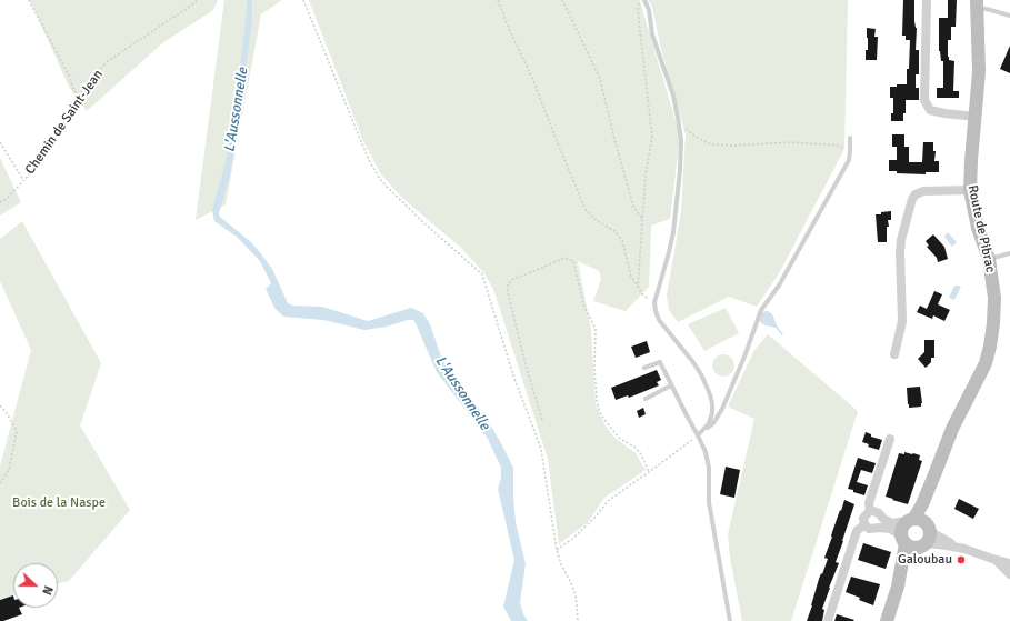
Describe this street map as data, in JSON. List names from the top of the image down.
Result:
{
  "streets": {
    "main road": ["Route de Pibrac"],
    "path": ["Chemin de Saint-Jean"]
  },
  "water": ["L'Aussonnelle"],
  "parks": ["Bois de la Naspe"],
  "places": ["Galoubau"],
  "north": "right"
}
